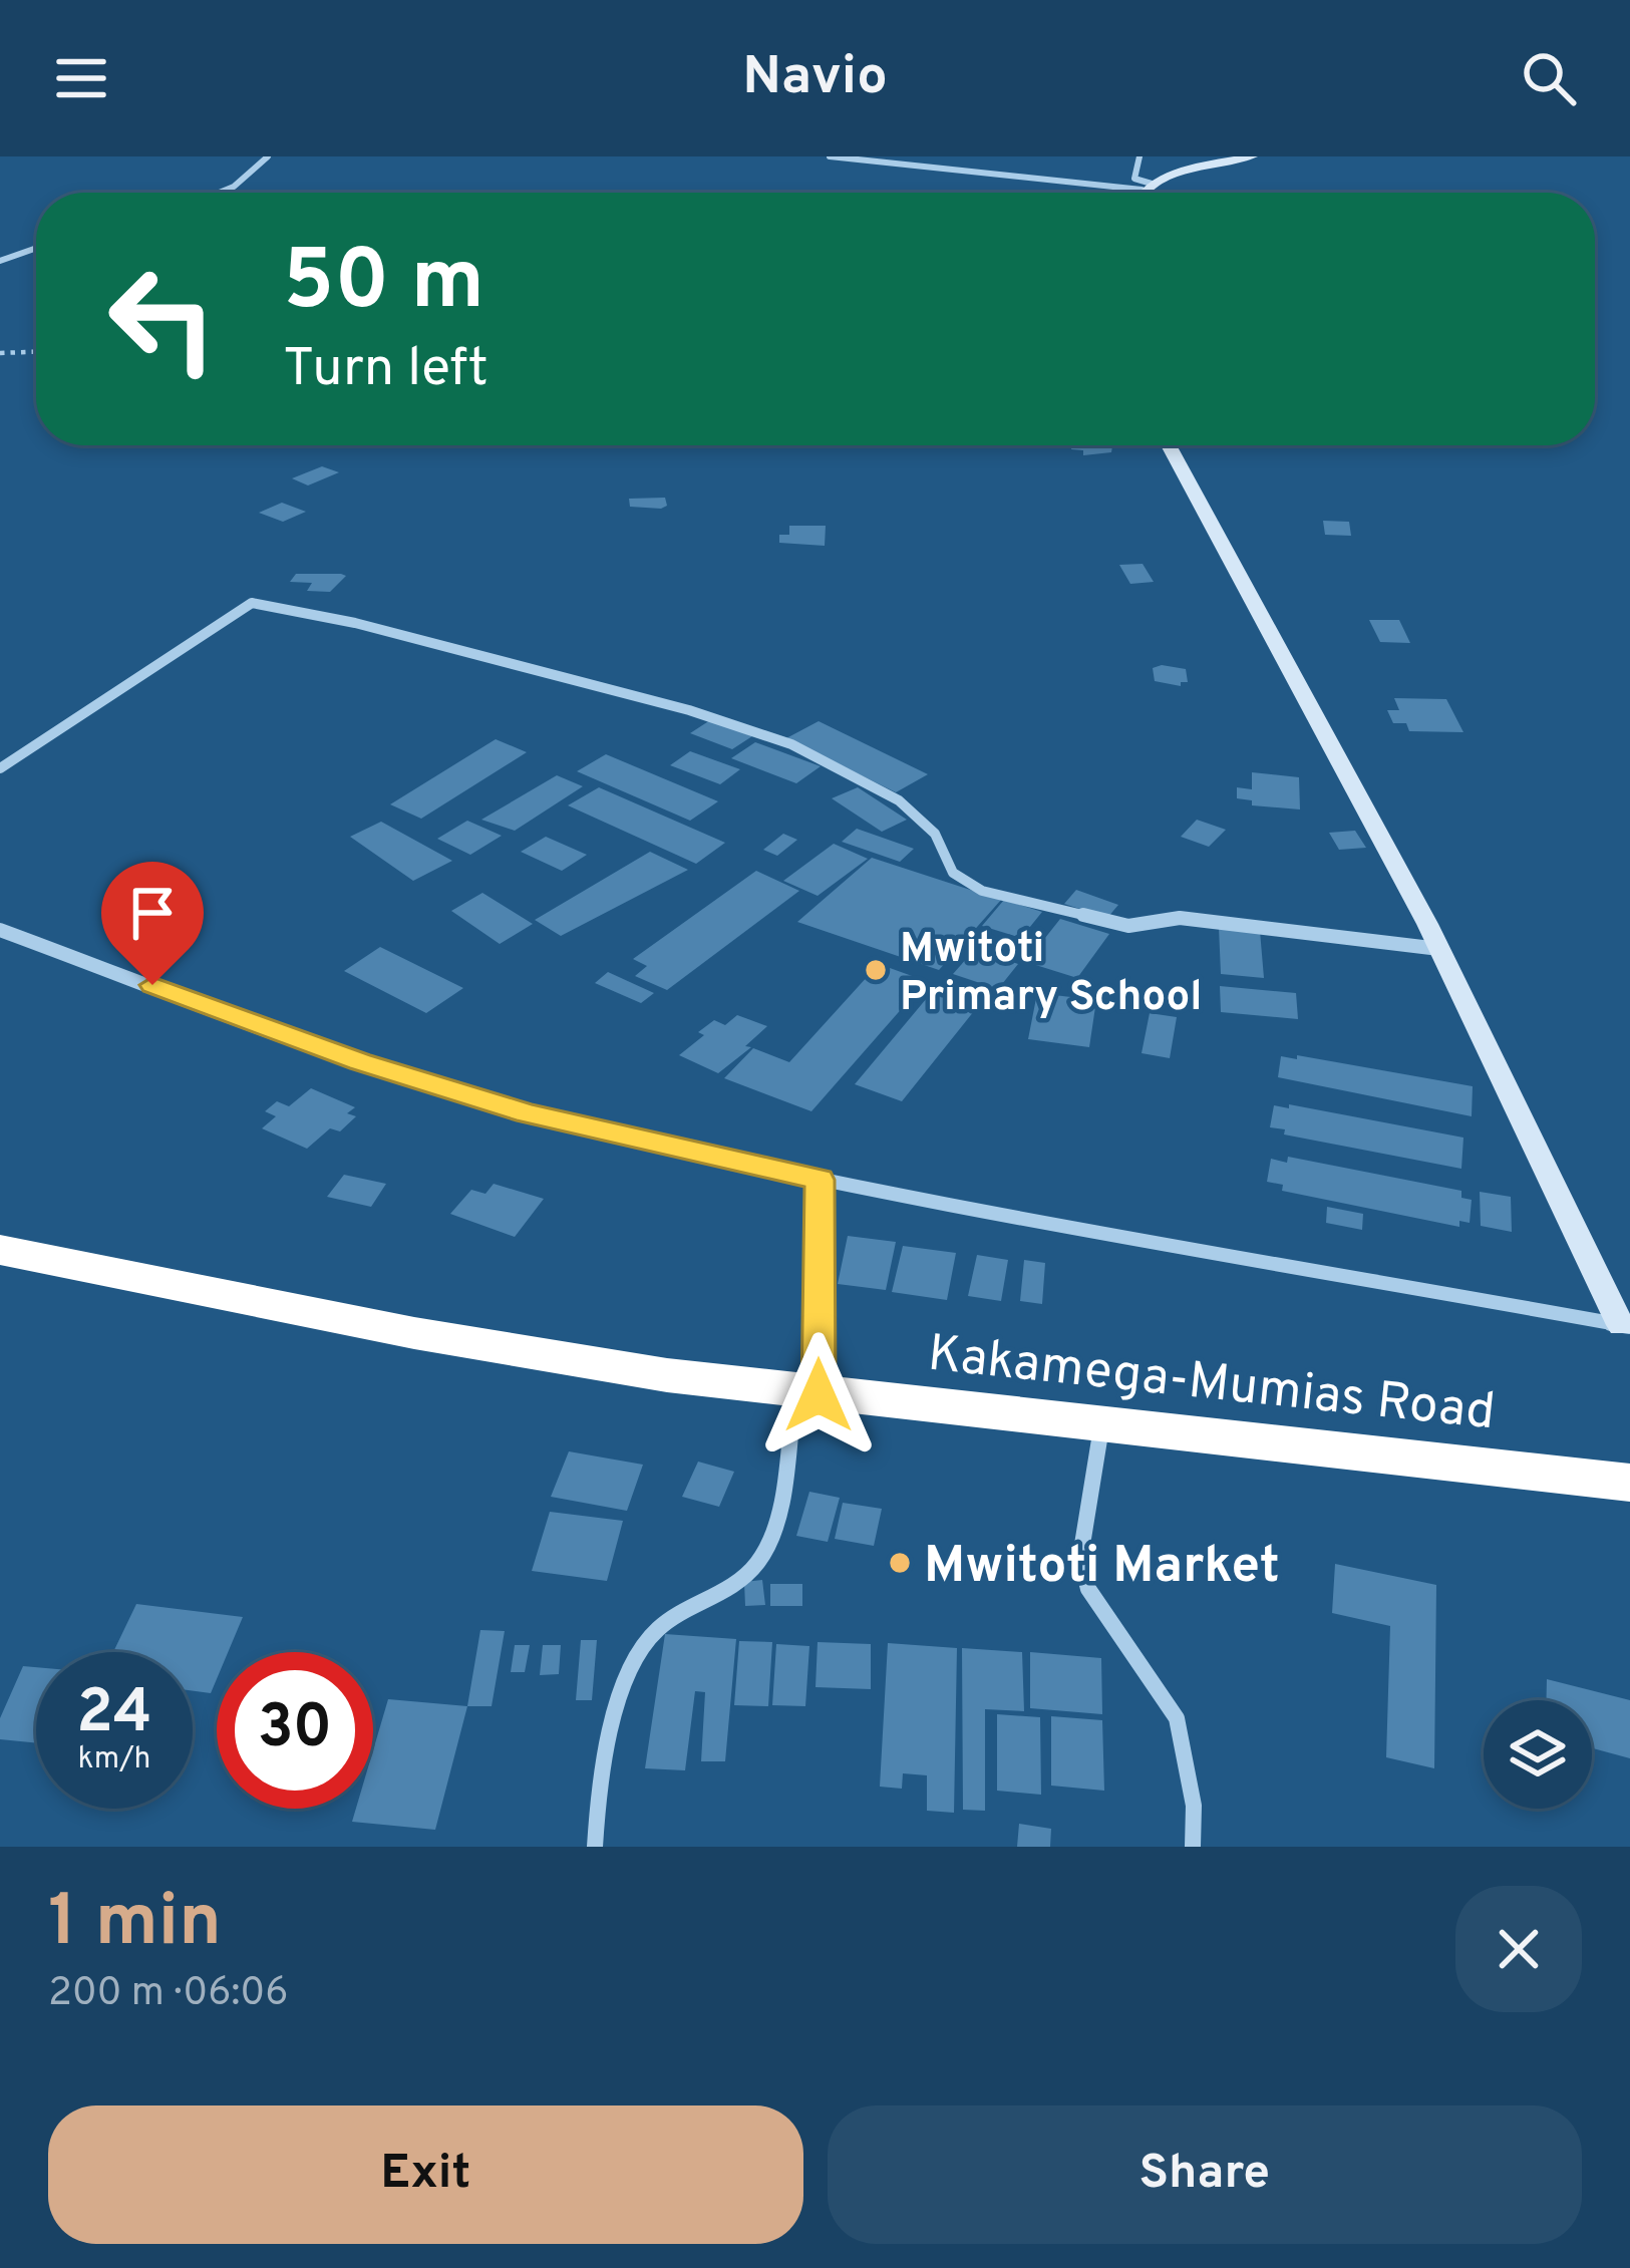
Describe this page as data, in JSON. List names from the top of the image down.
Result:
{
  "streets": {
    "highway": ["Kakamega-Mumias Road"]
  },
  "places": ["Mwitoti Primary School", "Mwitoti Market"],
  "page": {
    "header": "Navio",
    "turn": ["50 m", "Turn left"],
    "speed": "24 km/h",
    "limit": "30",
    "heading": ["1 min", "200 m · 06:06"],
    "buttons": ["Exit", "Share"]
  }
}
